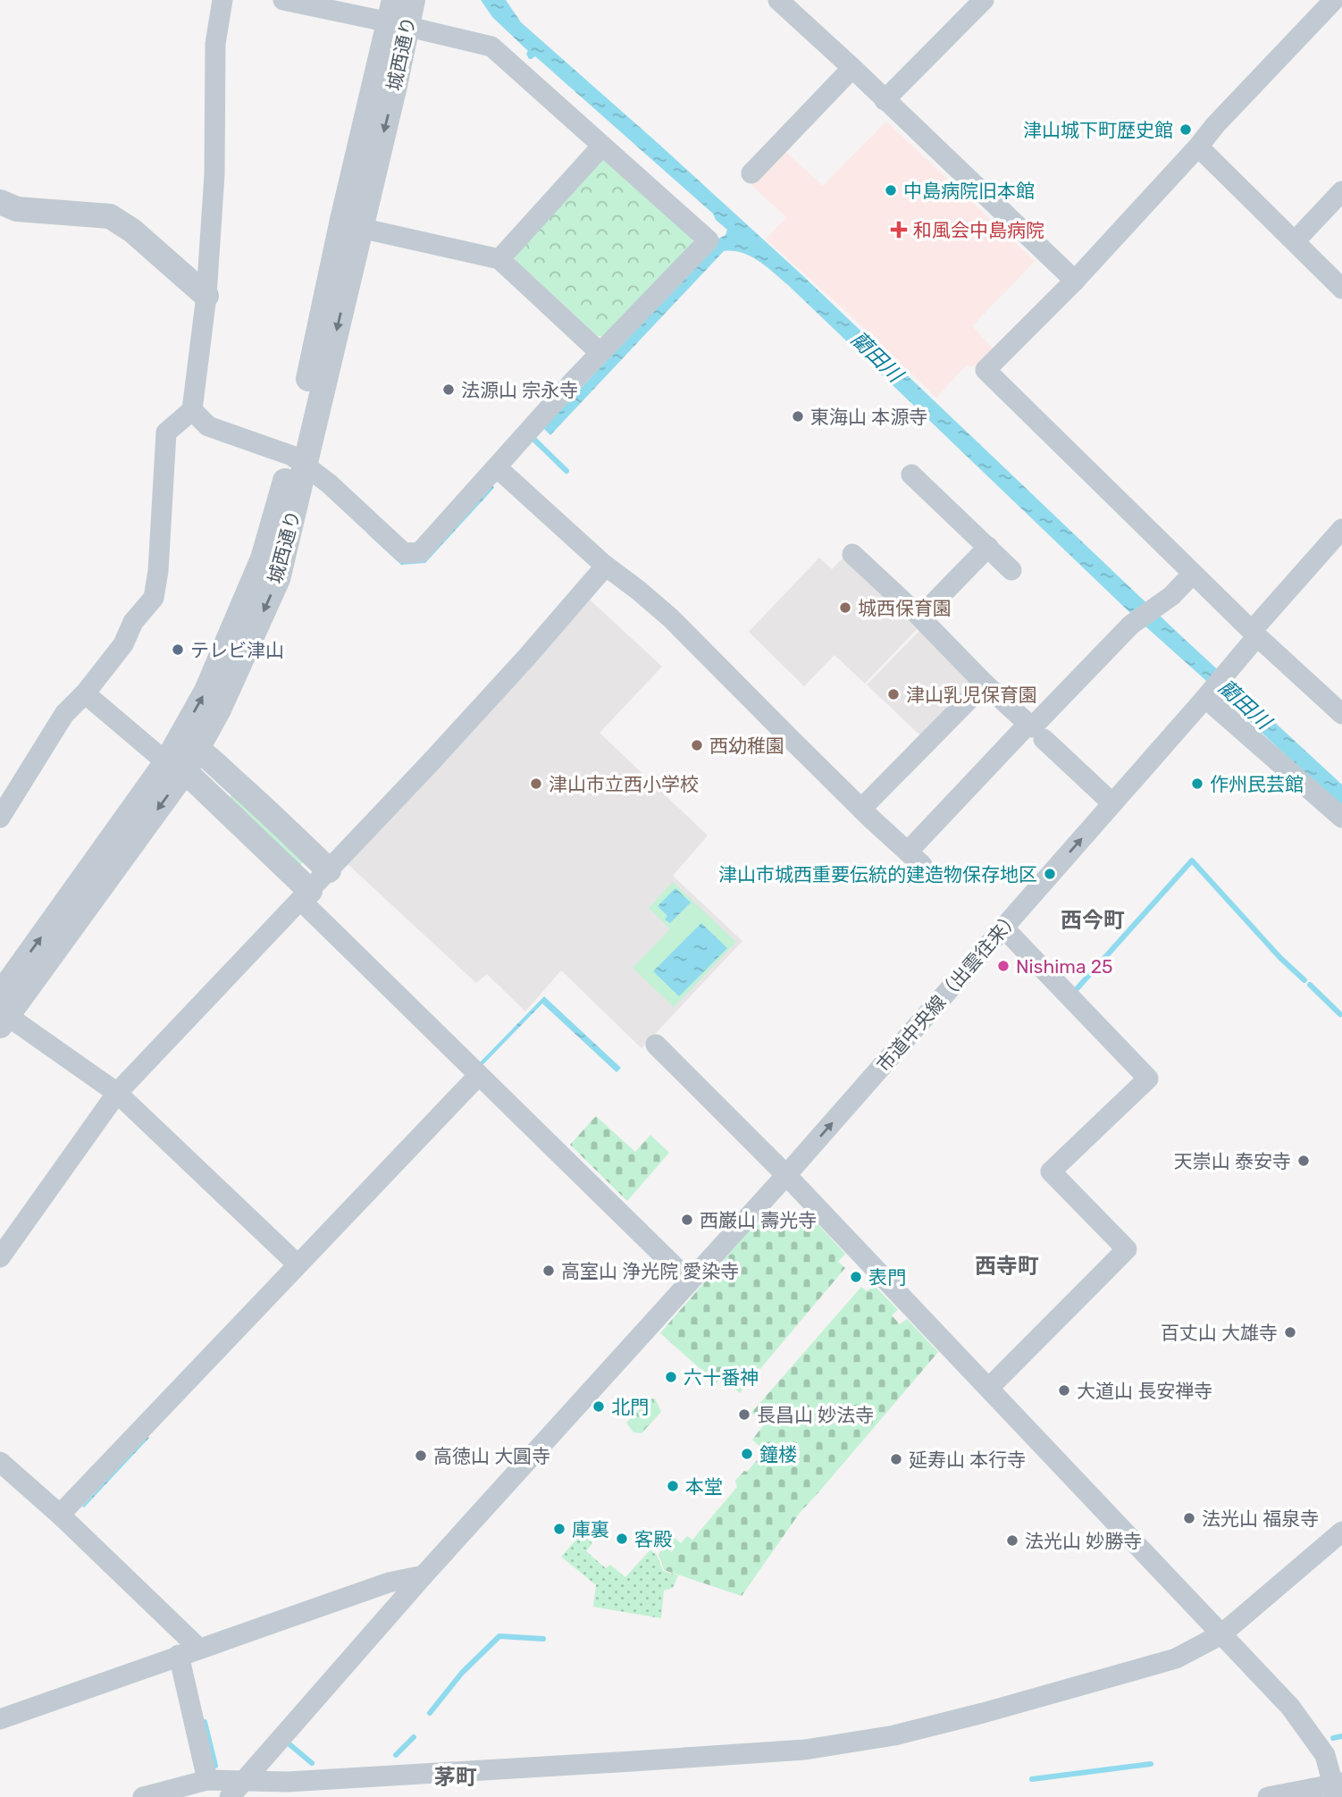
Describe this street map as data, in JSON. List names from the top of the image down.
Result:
{
  "streets": {
    "street": ["城西通り", "市道中央線（出雲往来）"]
  },
  "districts": ["西今町", "西寺町", "茅町"],
  "water": ["藺田川"],
  "places": {
    "other": [
      "津山城下町歴史館",
      "中島病院旧本館",
      "法源山 宗永寺",
      "東海山 本源寺",
      "城西保育園",
      "テレビ津山",
      "津山乳児保育園",
      "西幼稚園",
      "津山市立西小学校",
      "作州民芸館",
      "津山市城西重要伝統的建造物保存地区",
      "Nishima 25",
      "天崇山 泰安寺",
      "西巌山 壽光寺",
      "高室山 浄光院 愛染寺",
      "表門",
      "百丈山 大雄寺",
      "六十番神",
      "大道山 長安禅寺",
      "北門",
      "長昌山 妙法寺",
      "鐘楼",
      "高徳山 大圓寺",
      "延寿山 本行寺",
      "本堂",
      "法光山 福泉寺",
      "庫裏",
      "客殿",
      "法光山 妙勝寺"
    ],
    "health": ["和風会中島病院"]
  }
}
